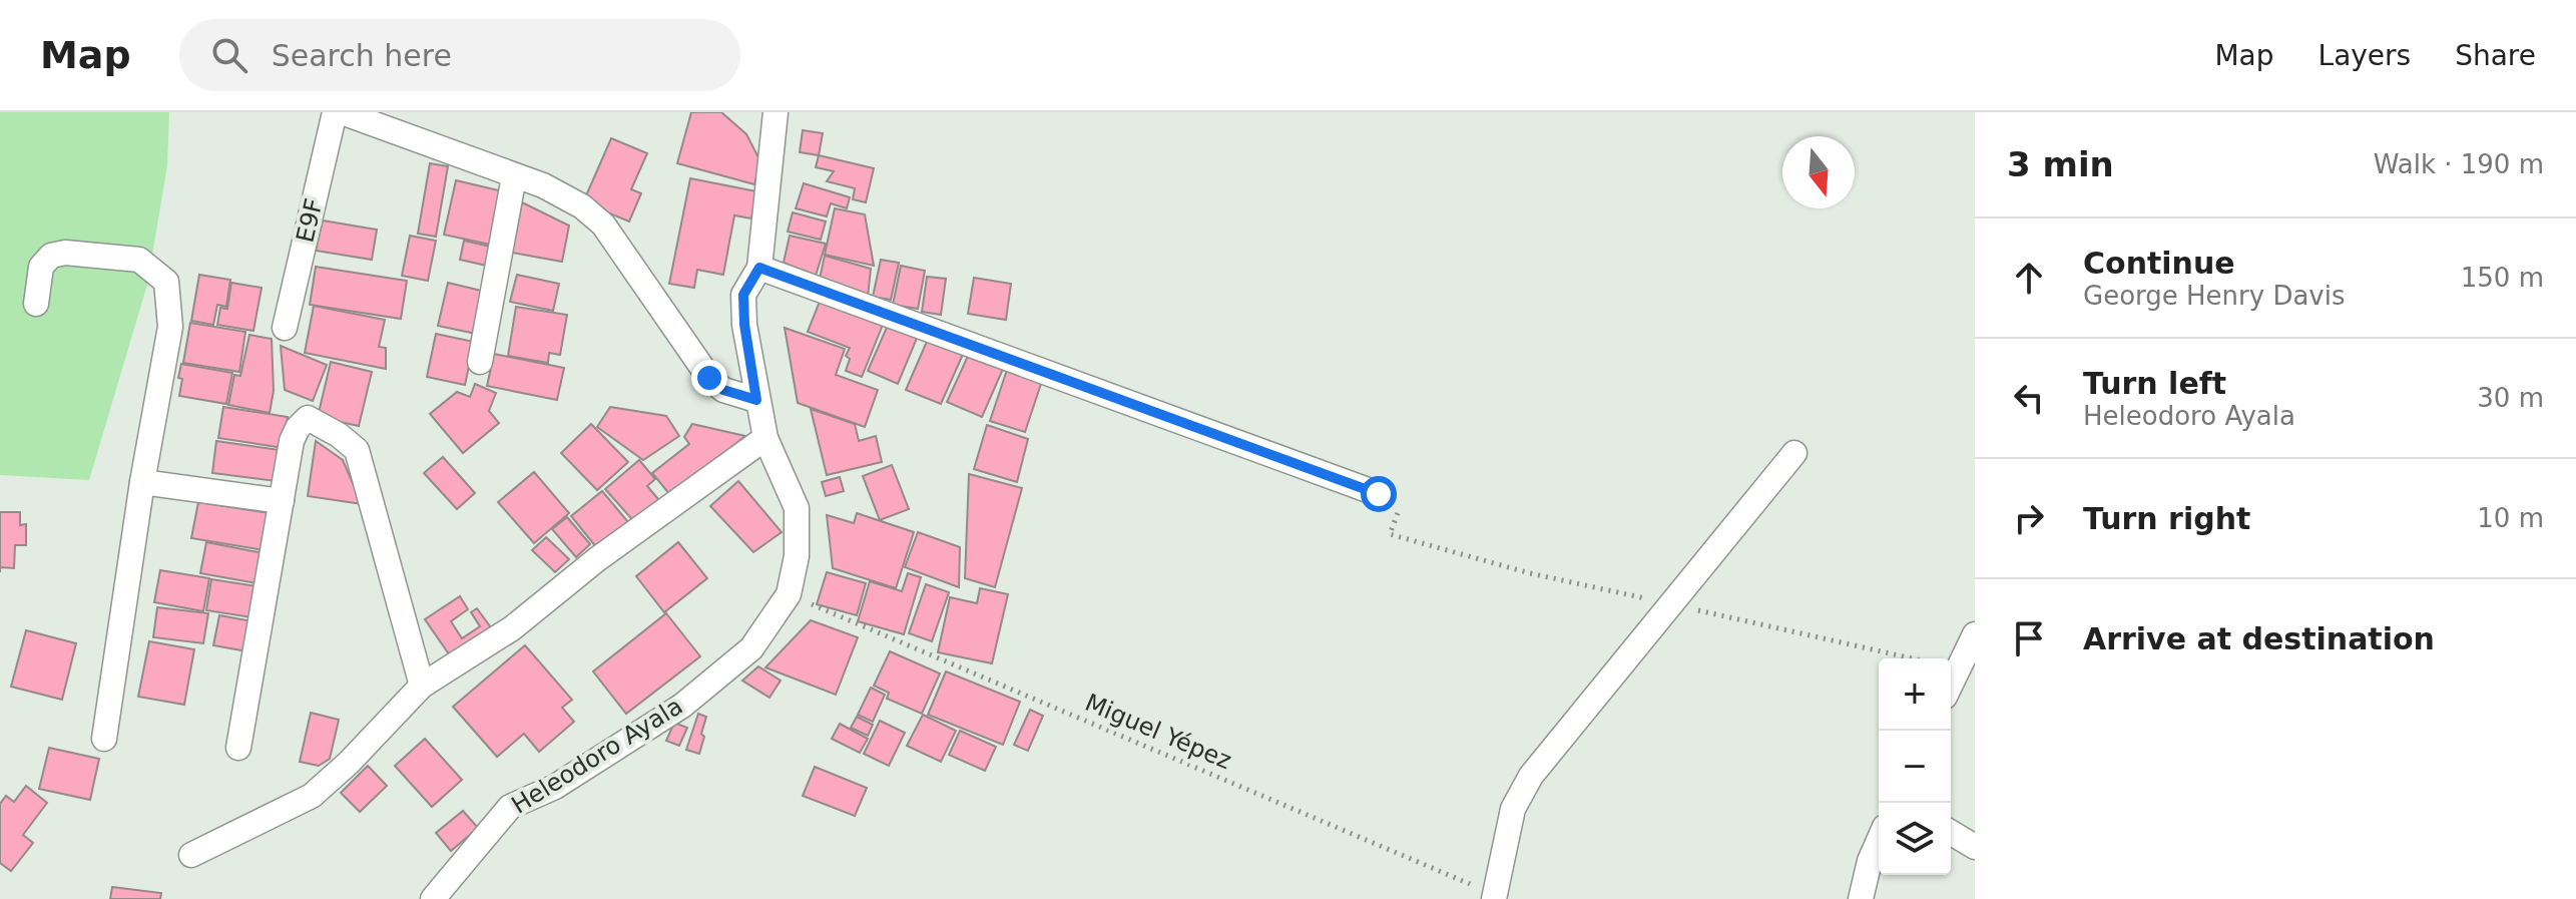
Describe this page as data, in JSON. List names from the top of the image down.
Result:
{
  "streets": {
    "street": ["E9F", "Heleodoro Ayala"],
    "path": ["Miguel Yépez"]
  },
  "crossings": [
    ["Miguel Yépez", "Heleodoro Ayala"]
  ],
  "north": "bottom",
  "page": {
    "header": "Map",
    "search": "Search here",
    "nav": ["Map", "Layers", "Share"],
    "heading": ["3 min", "Walk · 190 m"],
    "list": [
      ["Continue", "George Henry Davis", "150 m"],
      ["Turn left", "Heleodoro Ayala", "30 m"],
      ["Turn right", "10 m"],
      "Arrive at destination"
    ],
    "map_buttons": ["+", "−"]
  }
}
